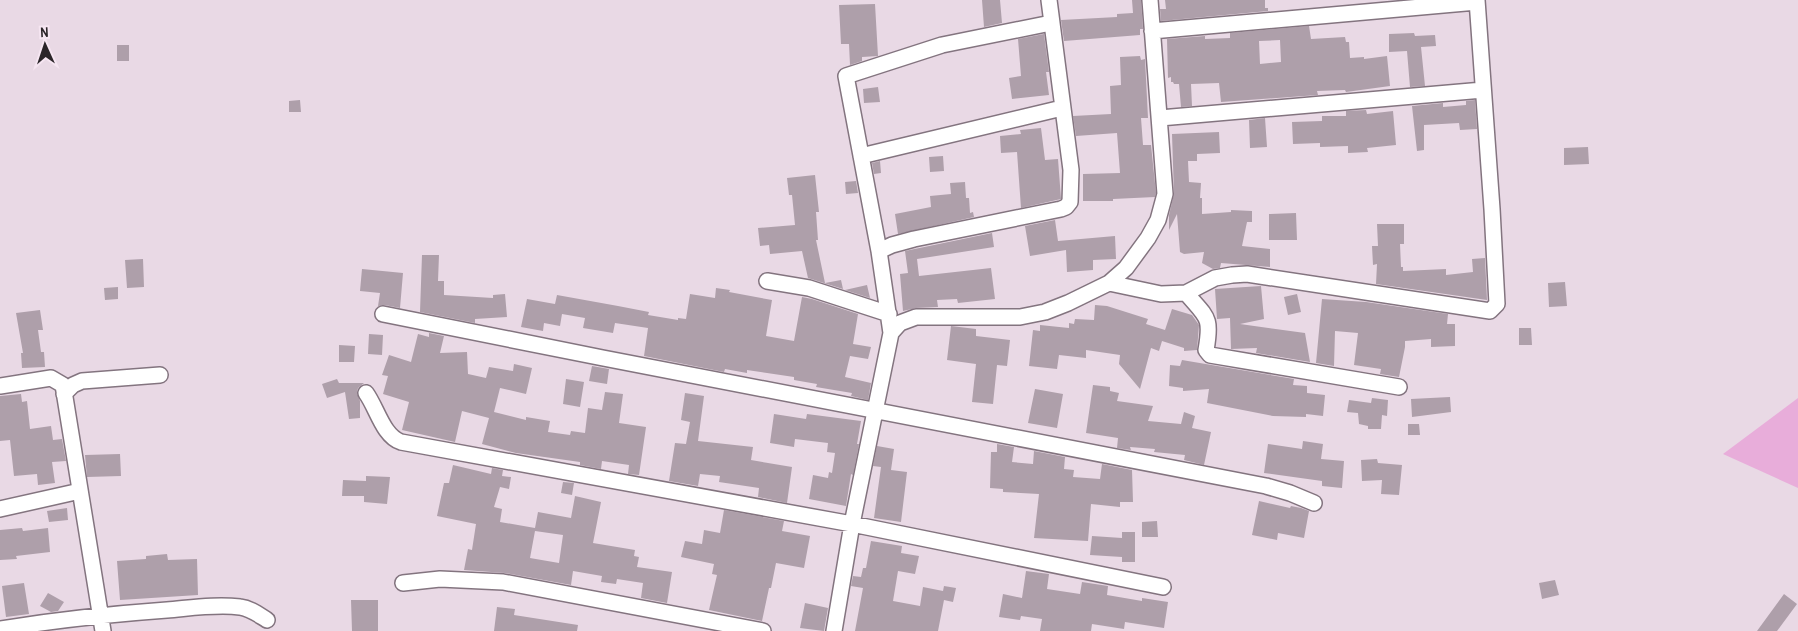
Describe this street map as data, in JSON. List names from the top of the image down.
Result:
{
  "north": "top"
}
